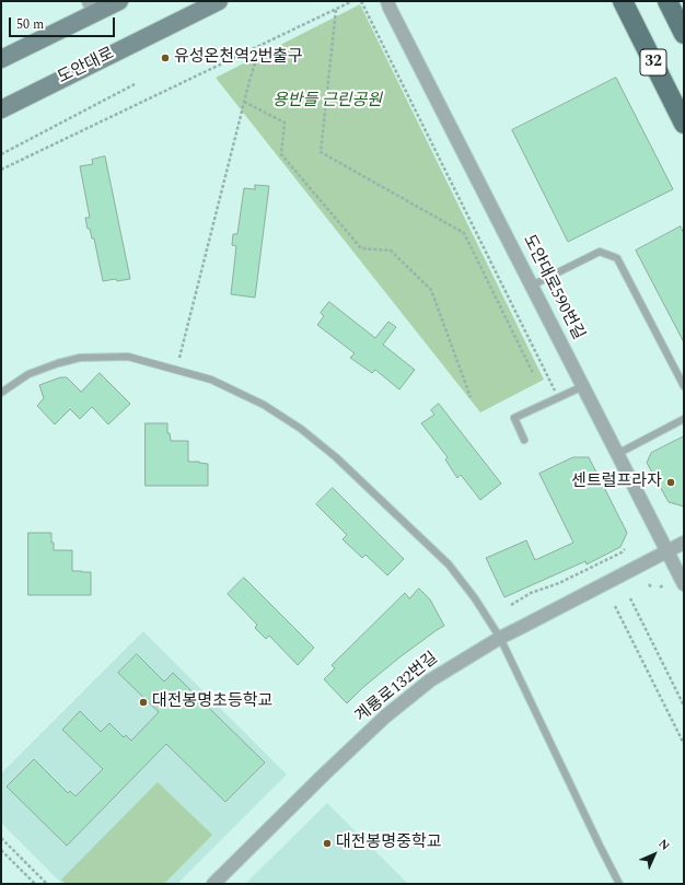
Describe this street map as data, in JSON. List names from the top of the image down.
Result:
{
  "streets": {
    "main road": ["32", "도안대로"],
    "street": ["도안대로590번길", "계룡로132번길"]
  },
  "crossings": [
    ["도안대로590번길", "계룡로132번길"]
  ],
  "parks": ["용반들 근린공원"],
  "places": [
    "유성온천역2번출구",
    "센트럴프라자",
    "대전봉명초등학교",
    "대전봉명중학교"
  ],
  "scale_bar": "50 m",
  "north": "top right"
}
